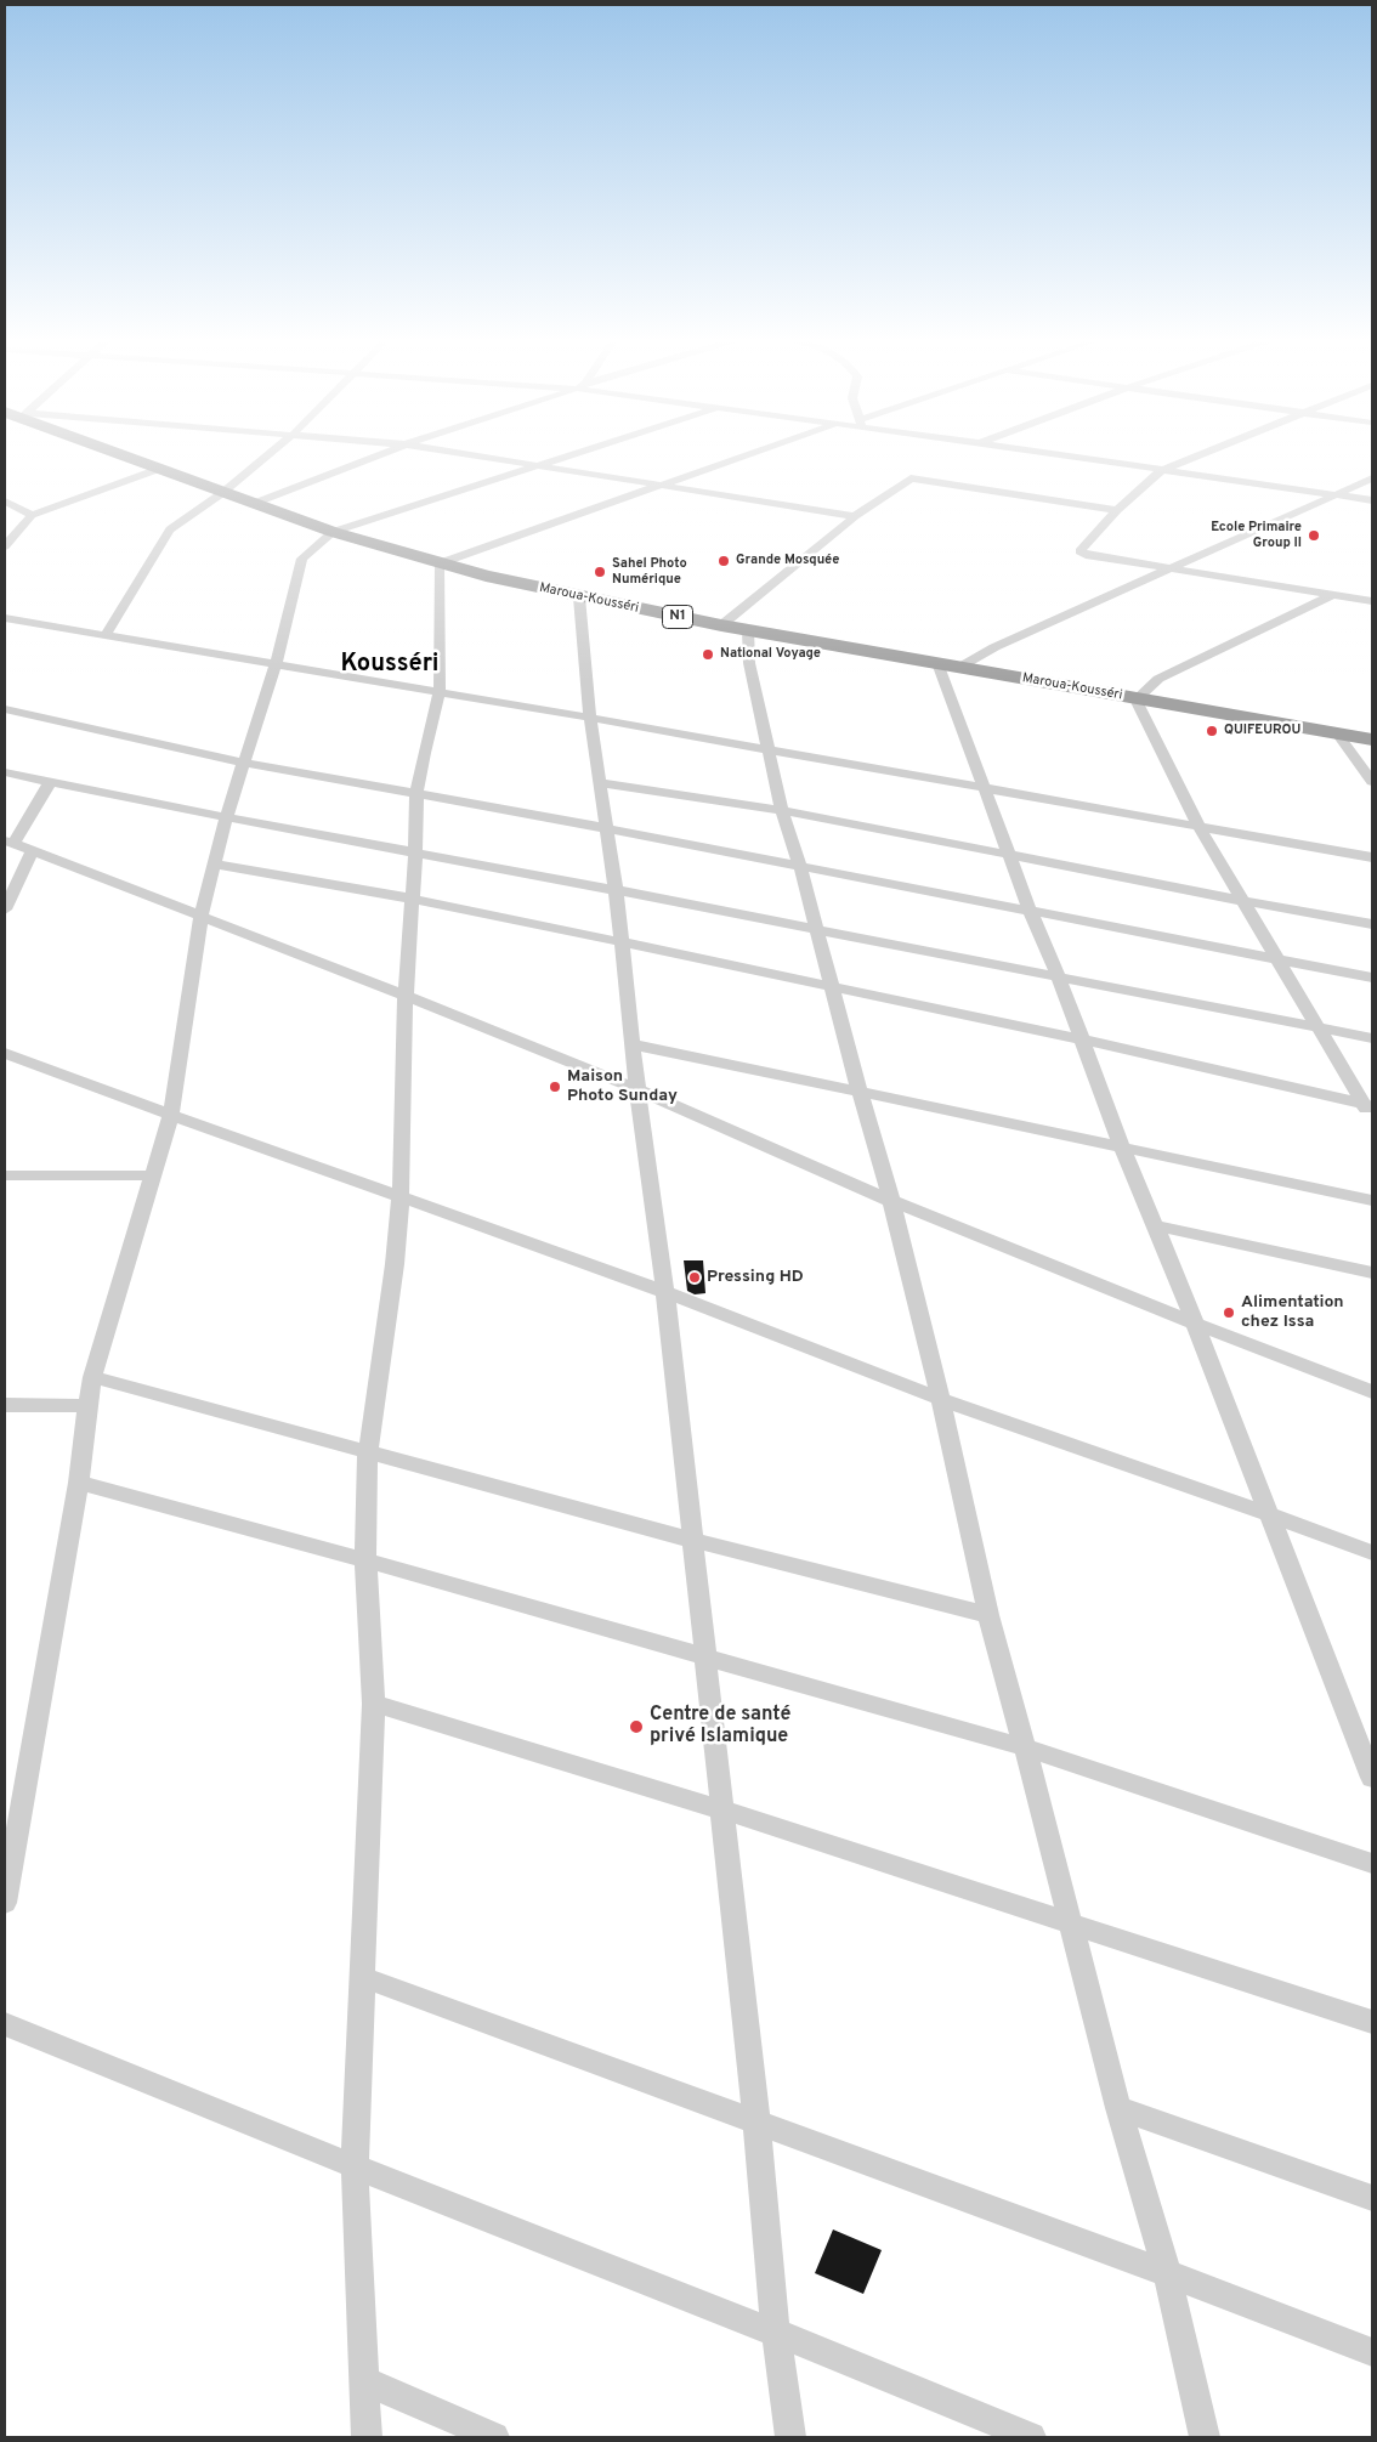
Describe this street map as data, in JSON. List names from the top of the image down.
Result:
{
  "streets": {
    "highway": ["Maroua-Kousséri", "N1"]
  },
  "districts": ["Kousséri"],
  "places": [
    "Ecole Primaire Group II",
    "Grande Mosquée",
    "Sahel Photo Numérique",
    "National Voyage",
    "QUIFEUROU",
    "Maison Photo Sunday",
    "Pressing HD",
    "Alimentation chez Issa",
    "Centre de santé privé Islamique"
  ]
}
